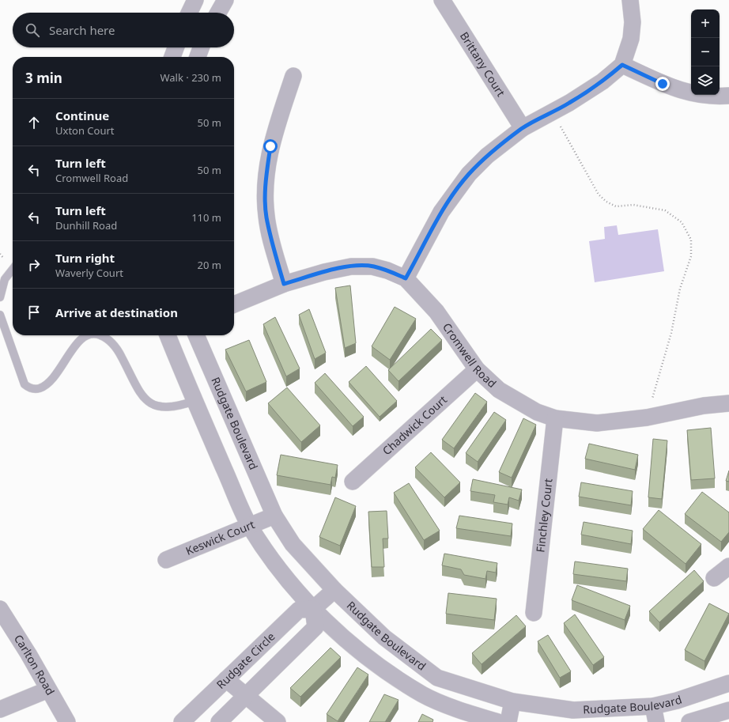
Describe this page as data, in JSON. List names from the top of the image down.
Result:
{
  "streets": {
    "street": [
      "Brittany Court",
      "Cromwell Road",
      "Rudgate Boulevard",
      "Chadwick Court",
      "Finchley Court",
      "Keswick Court",
      "Rudgate Circle",
      "Carlton Road"
    ]
  },
  "crossings": [
    ["Cromwell Road", "Chadwick Court"],
    ["Cromwell Road", "Finchley Court"],
    ["Rudgate Boulevard", "Keswick Court"]
  ],
  "page": {
    "map_buttons": ["+", "−"],
    "search": "Search here",
    "heading": ["3 min", "Walk · 230 m"],
    "list": [
      ["Continue", "Uxton Court", "50 m"],
      ["Turn left", "Cromwell Road", "50 m"],
      ["Turn left", "Dunhill Road", "110 m"],
      ["Turn right", "Waverly Court", "20 m"],
      "Arrive at destination"
    ]
  }
}
